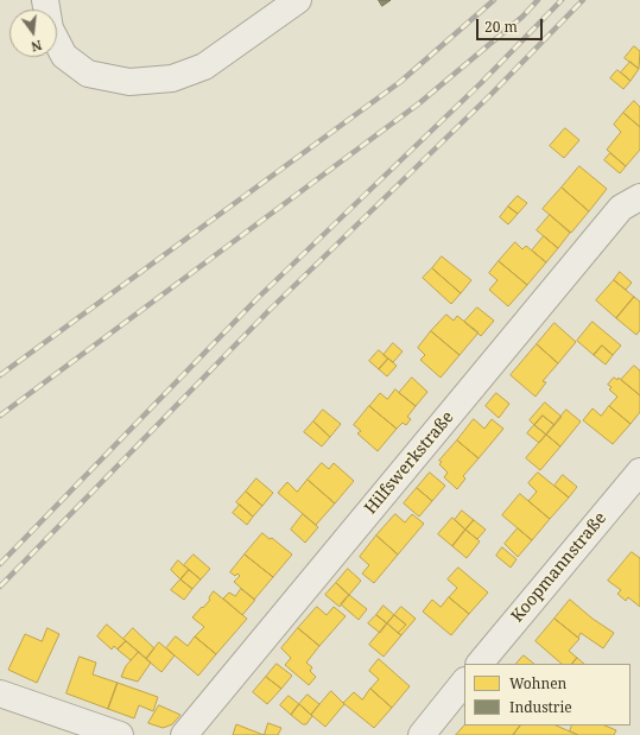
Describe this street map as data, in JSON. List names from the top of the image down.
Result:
{
  "streets": {
    "street": ["Hilfswerkstraße", "Koopmannstraße"]
  },
  "legend": ["Wohnen", "Industrie"],
  "scale_bar": "20 m",
  "north": "bottom"
}
